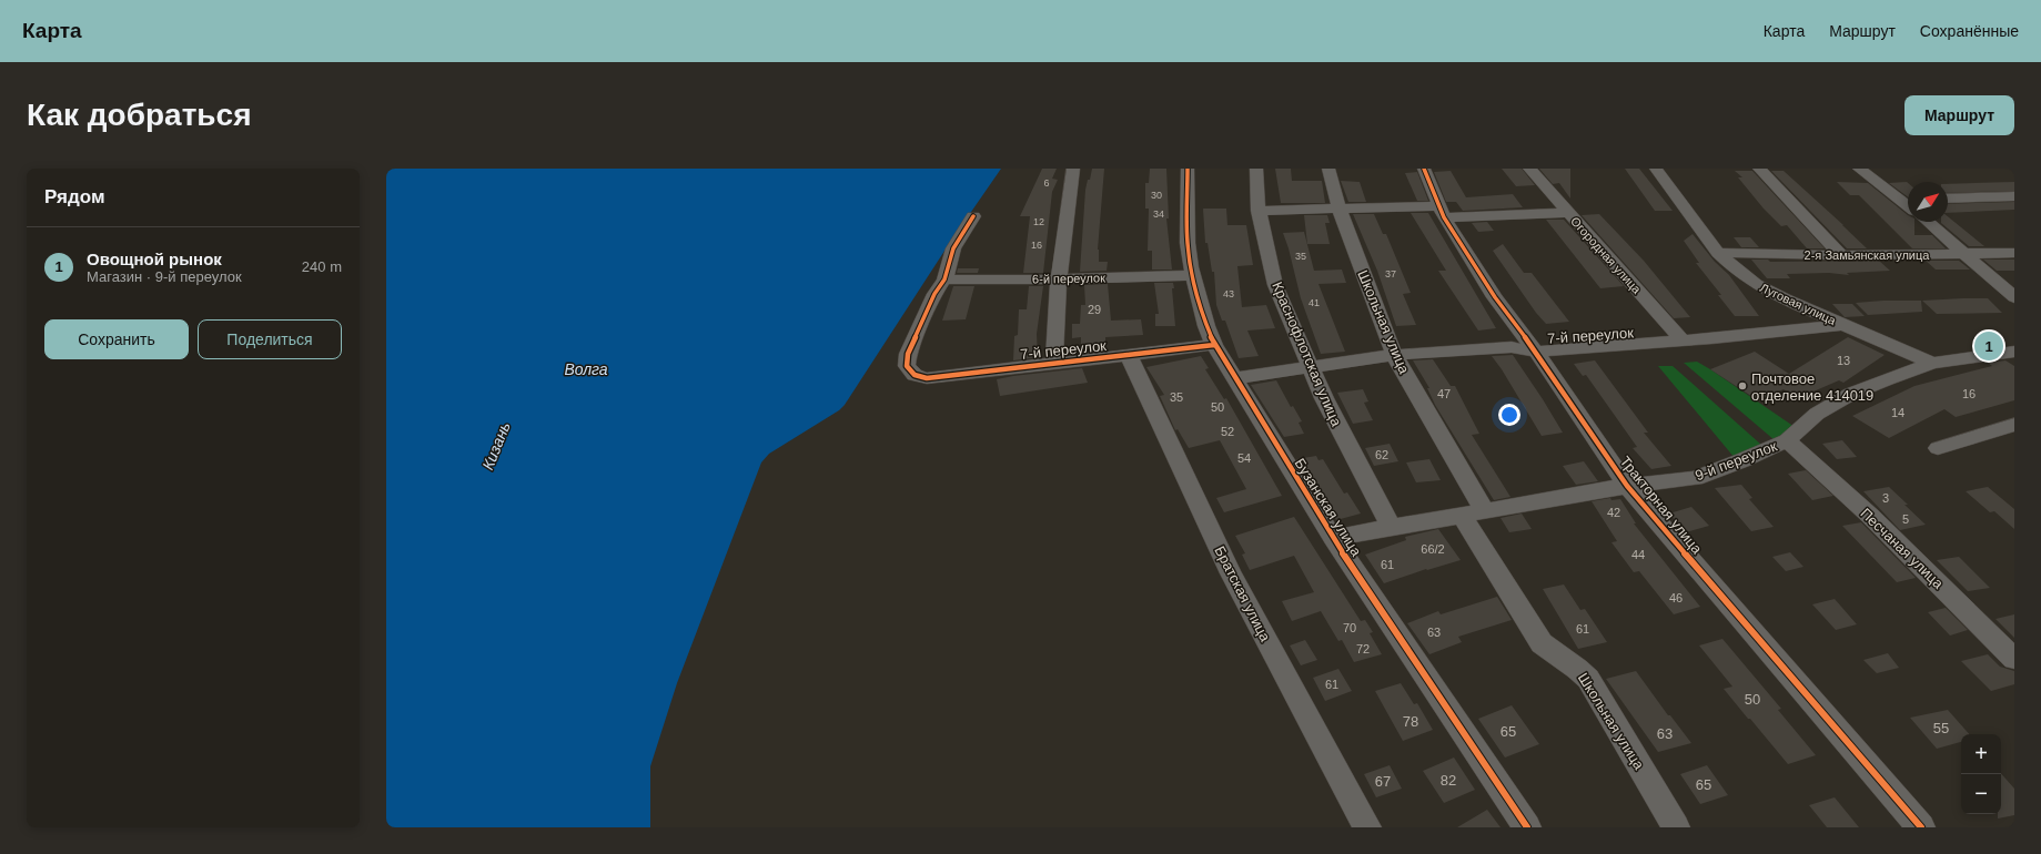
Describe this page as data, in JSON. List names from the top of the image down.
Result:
{
  "streets": {
    "street": [
      "Огородная улица",
      "2-я Замьянская улица",
      "6-й переулок",
      "Луговая улица",
      "Школьная улица",
      "7-й переулок",
      "Краснофлотская улица",
      "9-й переулок",
      "Тракторная улица",
      "Бузанская улица",
      "Песчаная улица",
      "Братская улица"
    ]
  },
  "crossings": [
    ["Огородная улица", "7-й переулок"],
    ["2-я Замьянская улица", "Луговая улица"],
    ["6-й переулок", "7-й переулок"],
    ["6-й переулок", "Бузанская улица"],
    ["Луговая улица", "7-й переулок"],
    ["Луговая улица", "9-й переулок"],
    ["Школьная улица", "7-й переулок"],
    ["Школьная улица", "9-й переулок"],
    ["7-й переулок", "Краснофлотская улица"],
    ["7-й переулок", "Тракторная улица"],
    ["7-й переулок", "Бузанская улица"],
    ["7-й переулок", "Братская улица"],
    ["Краснофлотская улица", "9-й переулок"],
    ["9-й переулок", "Тракторная улица"],
    ["9-й переулок", "Бузанская улица"],
    ["9-й переулок", "Песчаная улица"]
  ],
  "water": ["Волга", "Кизань"],
  "places": ["Почтовое отделение 414019"],
  "house_numbers": [
    "6",
    "30",
    "34",
    "12",
    "16",
    "35",
    "37",
    "43",
    "41",
    "29",
    "13",
    "47",
    "16",
    "35",
    "50",
    "14",
    "52",
    "62",
    "54",
    "3",
    "42",
    "5",
    "66/2",
    "44",
    "61",
    "46",
    "70",
    "61",
    "63",
    "72",
    "61",
    "50",
    "78",
    "55",
    "65",
    "63",
    "82",
    "67",
    "65"
  ],
  "north": "top right",
  "page": {
    "header": "Карта",
    "nav": ["Карта", "Маршрут", "Сохранённые"],
    "buttons": [
      "Маршрут",
      ["Сохранить", "Поделиться"]
    ],
    "title": "Как добраться",
    "heading": "Рядом",
    "list": [
      {
        "mark": "1",
        "name": "Овощной рынок",
        "note": "Магазин · 9-й переулок",
        "value": "240 m"
      }
    ],
    "pins": "1",
    "map_buttons": ["+", "−"]
  }
}
